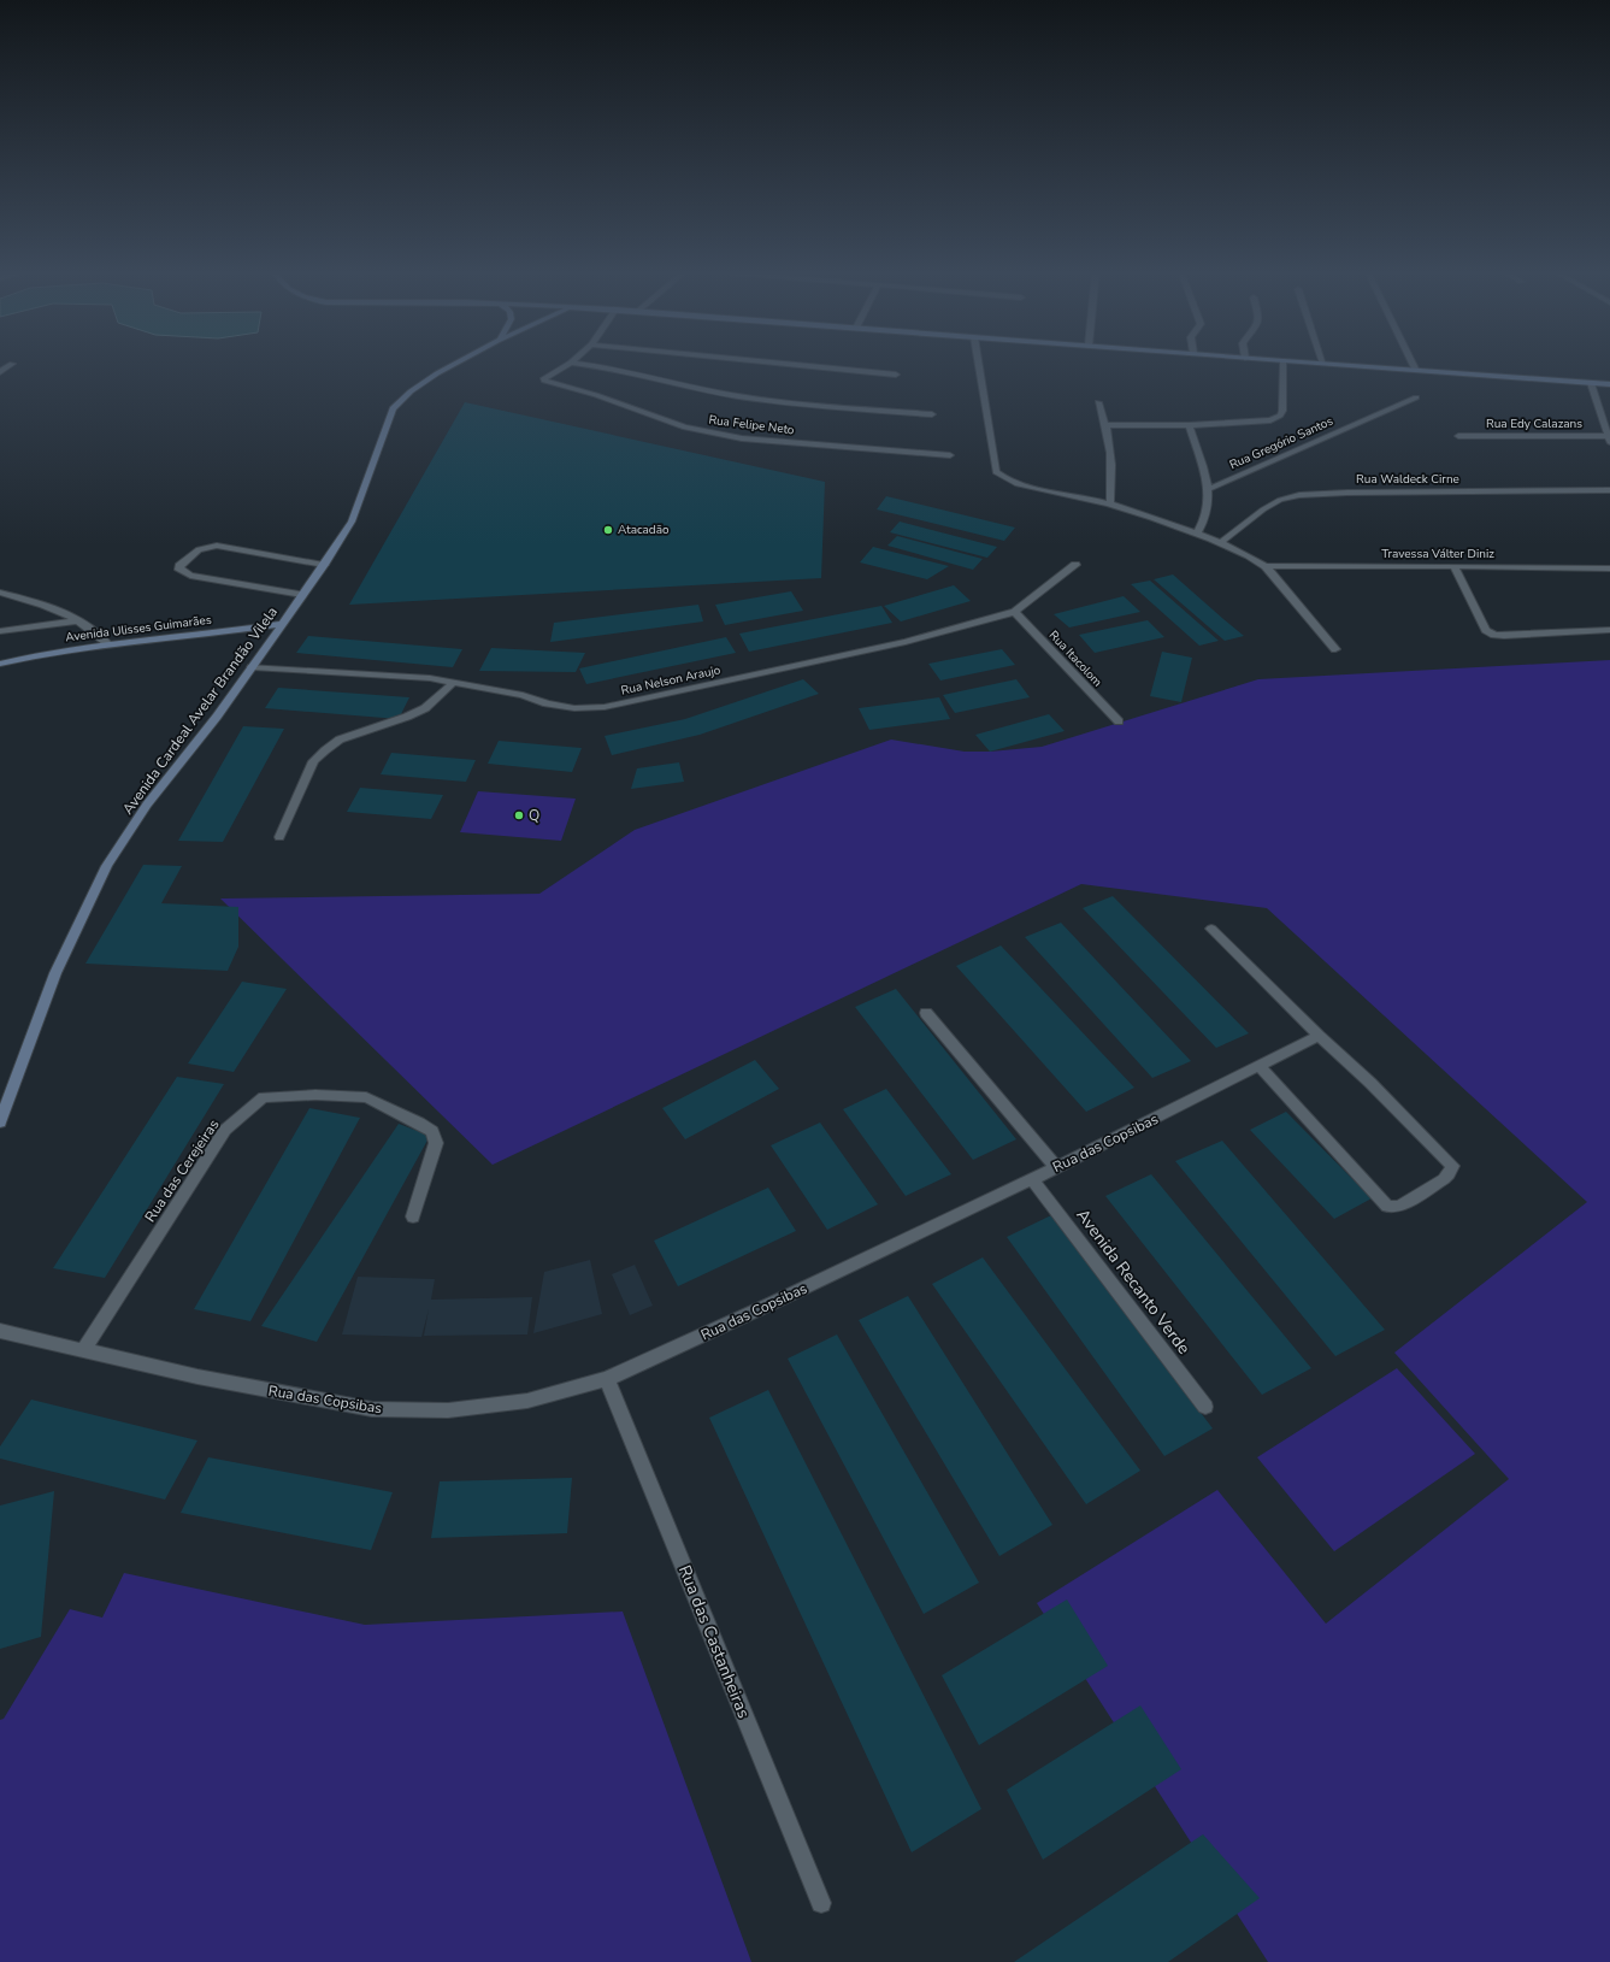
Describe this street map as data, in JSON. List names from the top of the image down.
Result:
{
  "streets": {
    "main road": ["Avenida Ulisses Guimarães", "Avenida Cardeal Avelar Brandão Vilela"],
    "street": [
      "Rua Edy Calazans",
      "Rua Felipe Neto",
      "Rua Gregório Santos",
      "Rua Waldeck Cirne",
      "Travessa Válter Diniz",
      "Rua Itacolom",
      "Rua Nelson Araujo",
      "Rua das Copsibas",
      "Rua das Cerejeiras",
      "Avenida Recanto Verde",
      "Rua das Castanheiras"
    ]
  },
  "crossings": [
    ["Avenida Ulisses Guimarães", "Avenida Cardeal Avelar Brandão Vilela"],
    ["Rua Itacolom", "Rua Nelson Araujo"],
    ["Rua Nelson Araujo", "Avenida Cardeal Avelar Brandão Vilela"],
    ["Rua das Copsibas", "Rua das Cerejeiras"],
    ["Rua das Copsibas", "Avenida Recanto Verde"],
    ["Rua das Copsibas", "Rua das Castanheiras"]
  ],
  "places": ["Atacadão", "Q"]
}
